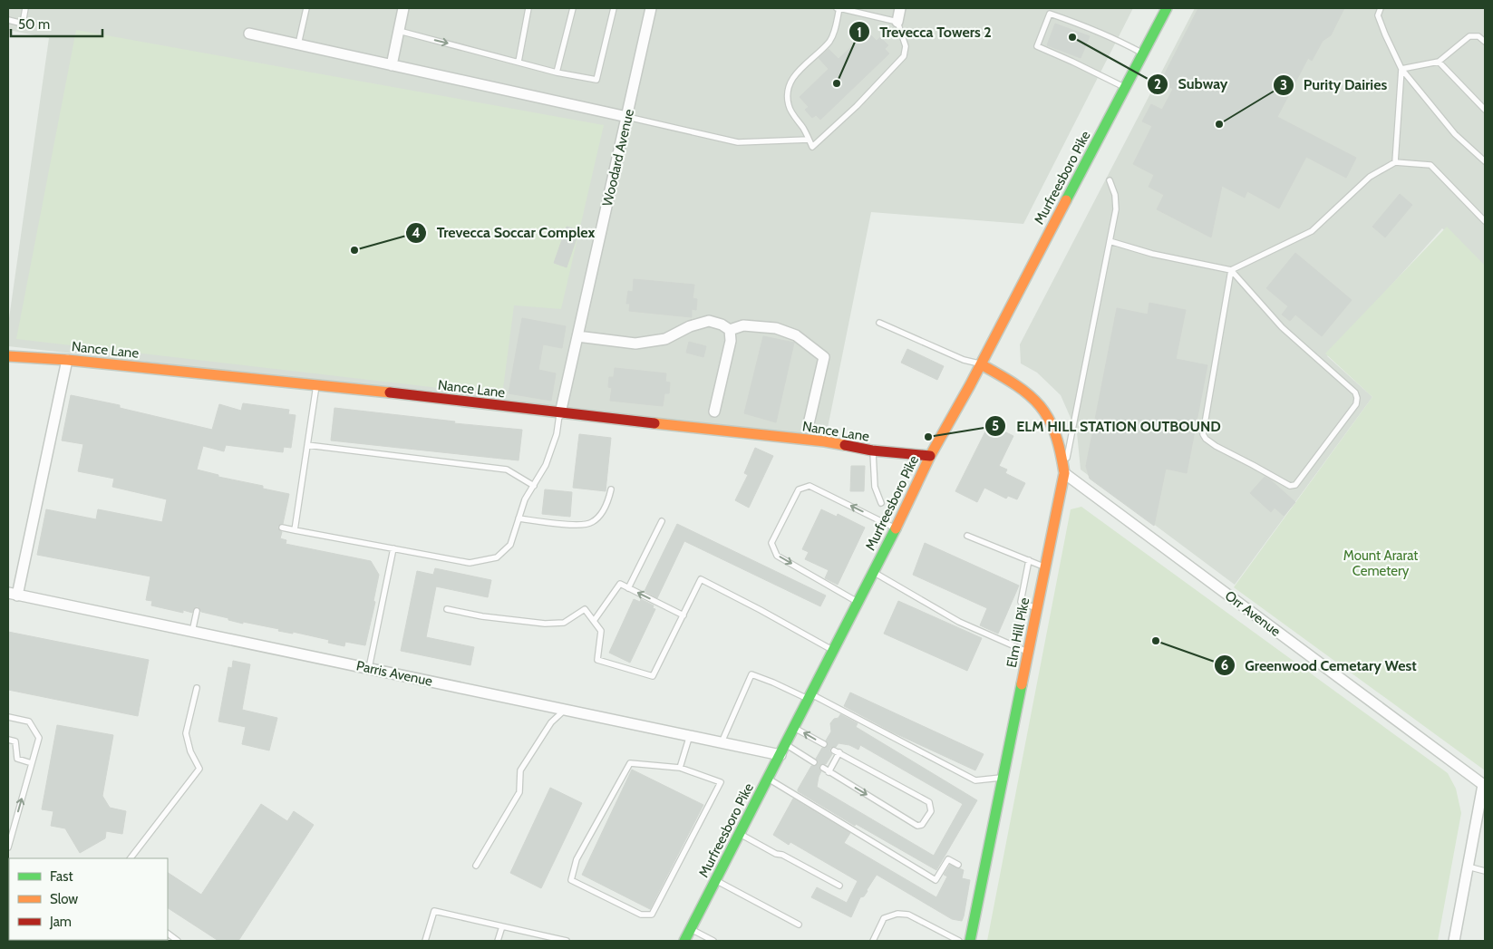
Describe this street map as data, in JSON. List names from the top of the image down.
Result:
{
  "streets": {
    "main road": ["Murfreesboro Pike", "Nance Lane", "Elm Hill Pike"],
    "street": ["Woodard Avenue", "Orr Avenue", "Parris Avenue"]
  },
  "crossings": [
    ["Woodard Avenue", "Nance Lane"],
    ["Murfreesboro Pike", "Nance Lane"],
    ["Murfreesboro Pike", "Elm Hill Pike"],
    ["Murfreesboro Pike", "Parris Avenue"],
    ["Orr Avenue", "Elm Hill Pike"]
  ],
  "parks": ["Mount Ararat Cemetery"],
  "places": [
    "Subway",
    "Trevecca Towers 2",
    "Purity Dairies",
    "Trevecca Soccar Complex",
    "ELM HILL STATION OUTBOUND",
    "Greenwood Cemetary West"
  ],
  "legend": ["Fast", "Slow", "Jam"],
  "scale_bar": "50 m"
}
